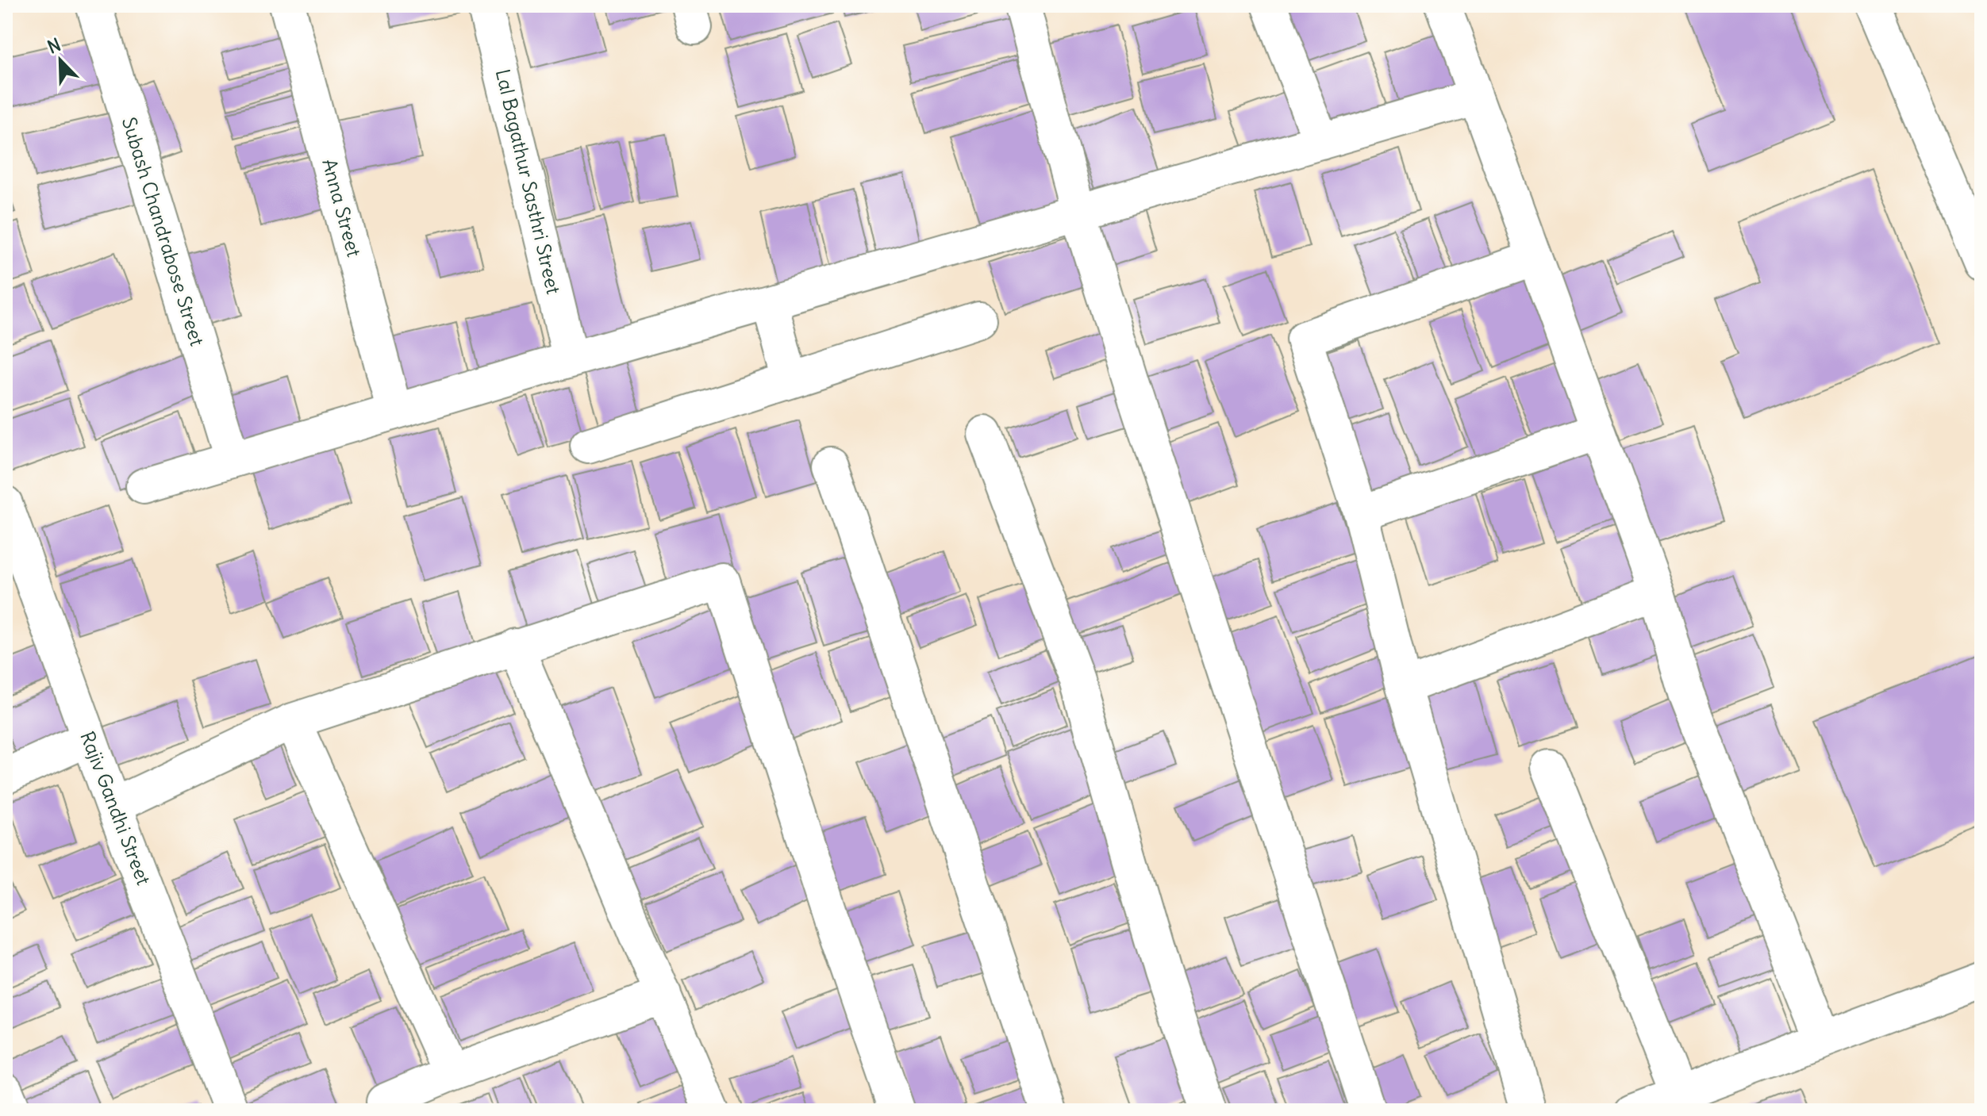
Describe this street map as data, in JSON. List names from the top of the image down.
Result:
{
  "streets": {
    "street": [
      "Lal Bagathur Sasthri Street",
      "Anna Street",
      "Subash Chandrabose Street",
      "Rajiv Gandhi Street"
    ]
  },
  "north": "top left"
}
